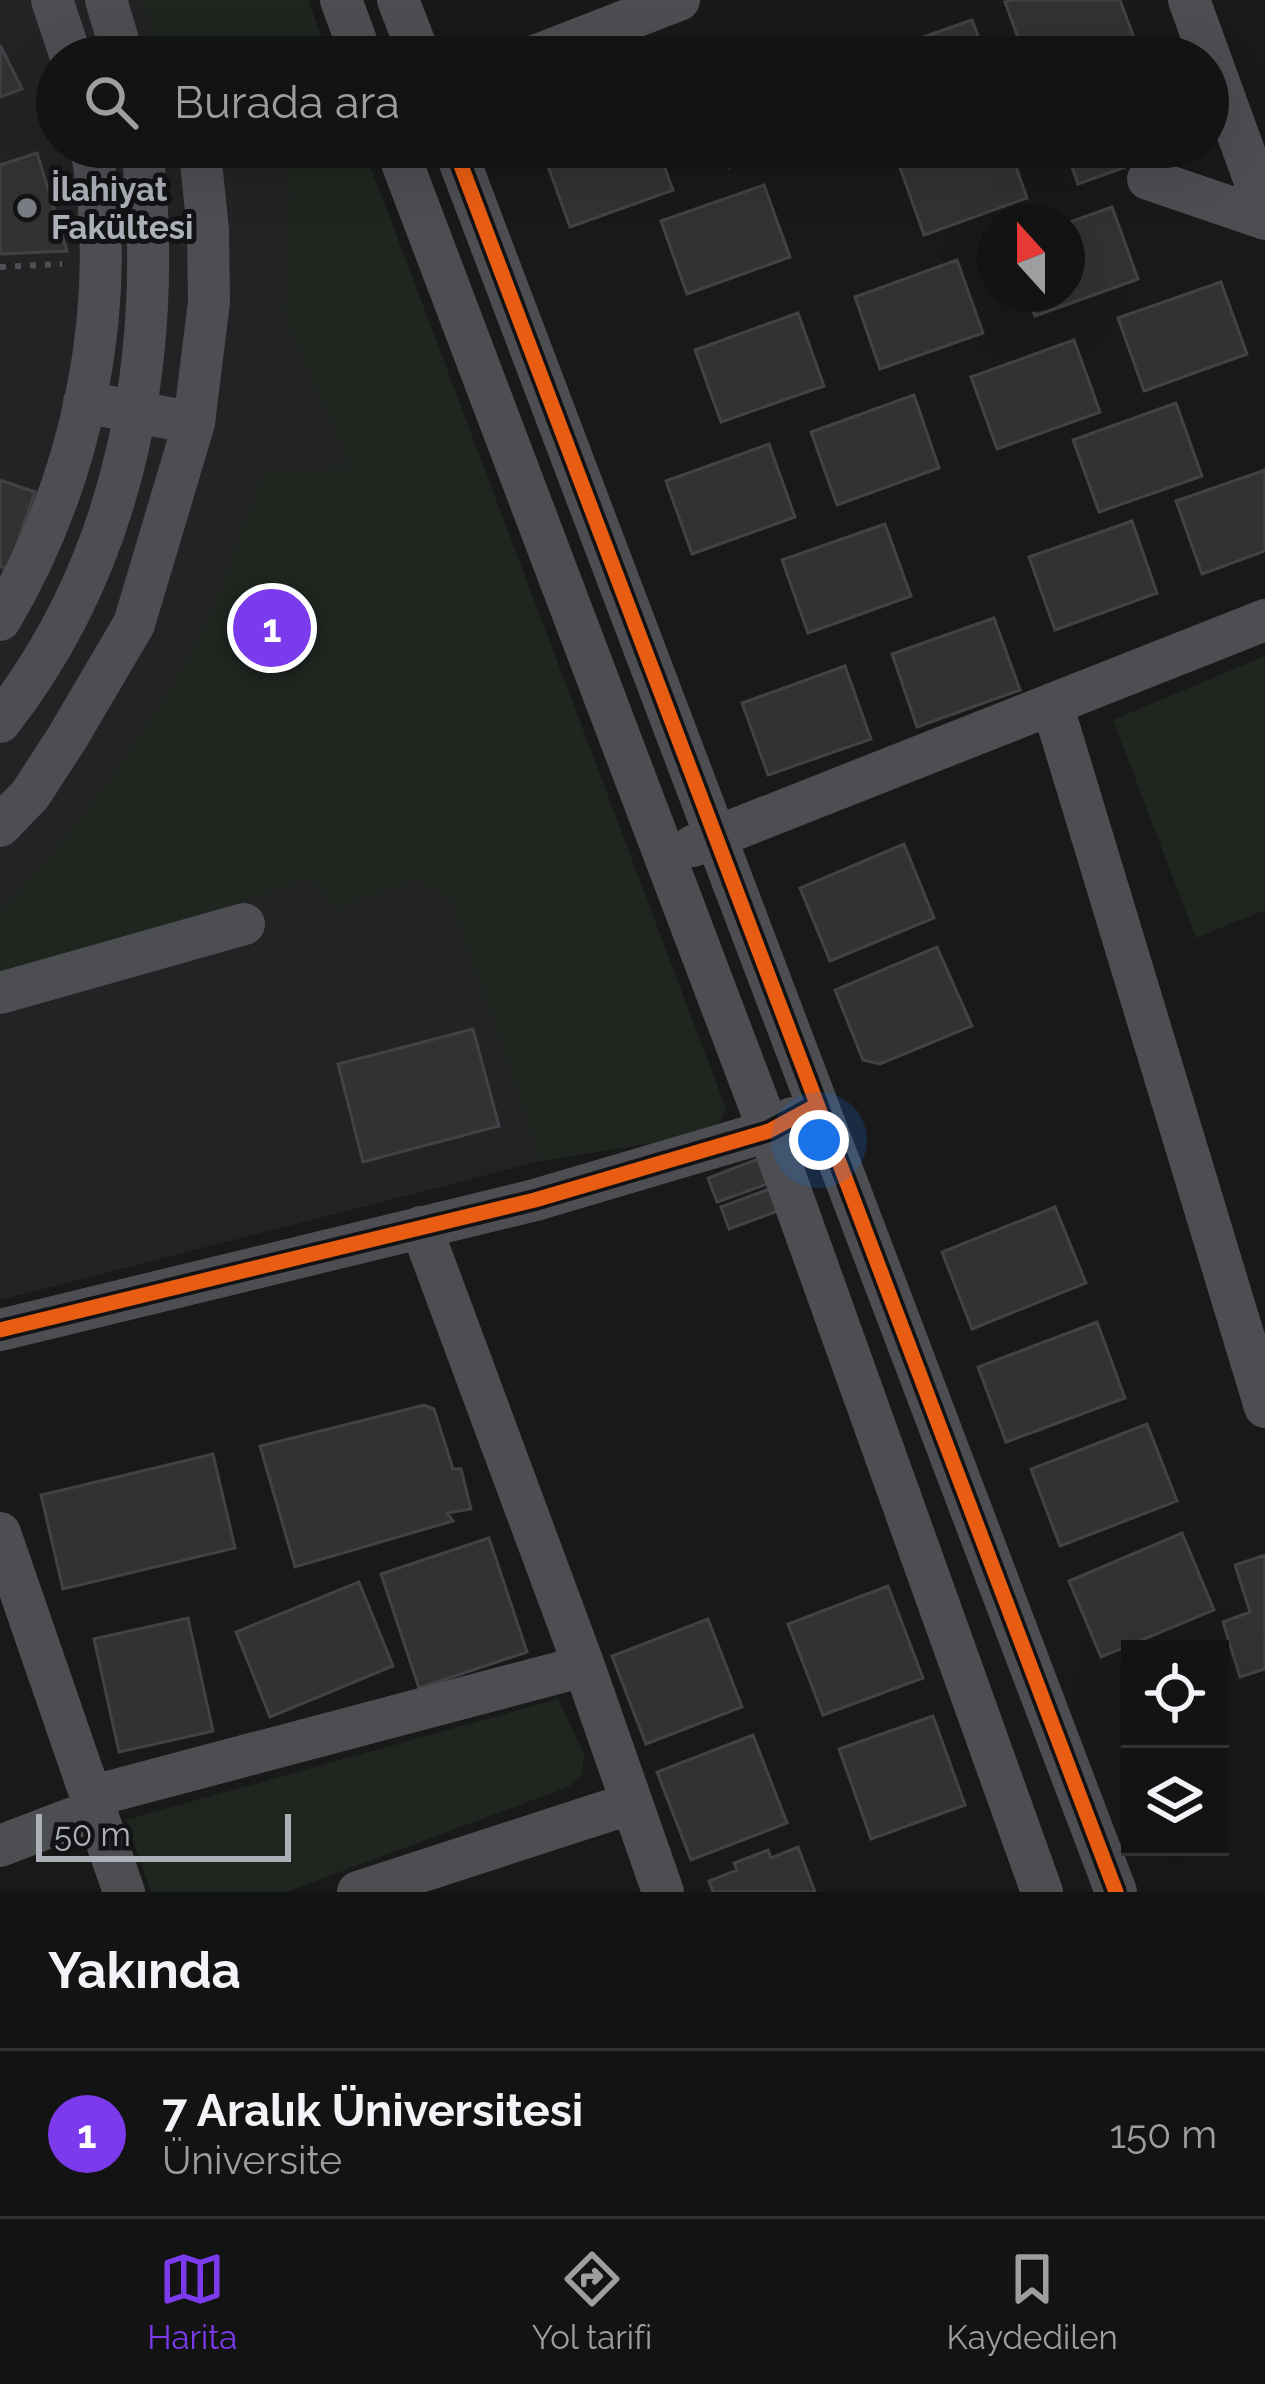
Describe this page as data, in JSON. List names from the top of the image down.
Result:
{
  "places": ["İlahiyat Fakültesi"],
  "scale_bar": "50 m",
  "north": "top",
  "page": {
    "search": "Burada ara",
    "pins": "1",
    "scale": "50 m",
    "heading": "Yakında",
    "list": [
      {
        "mark": "1",
        "name": "7 Aralık Üniversitesi",
        "note": "Üniversite",
        "value": "150 m"
      }
    ],
    "nav": ["Harita", "Yol tarifi", "Kaydedilen"]
  }
}
